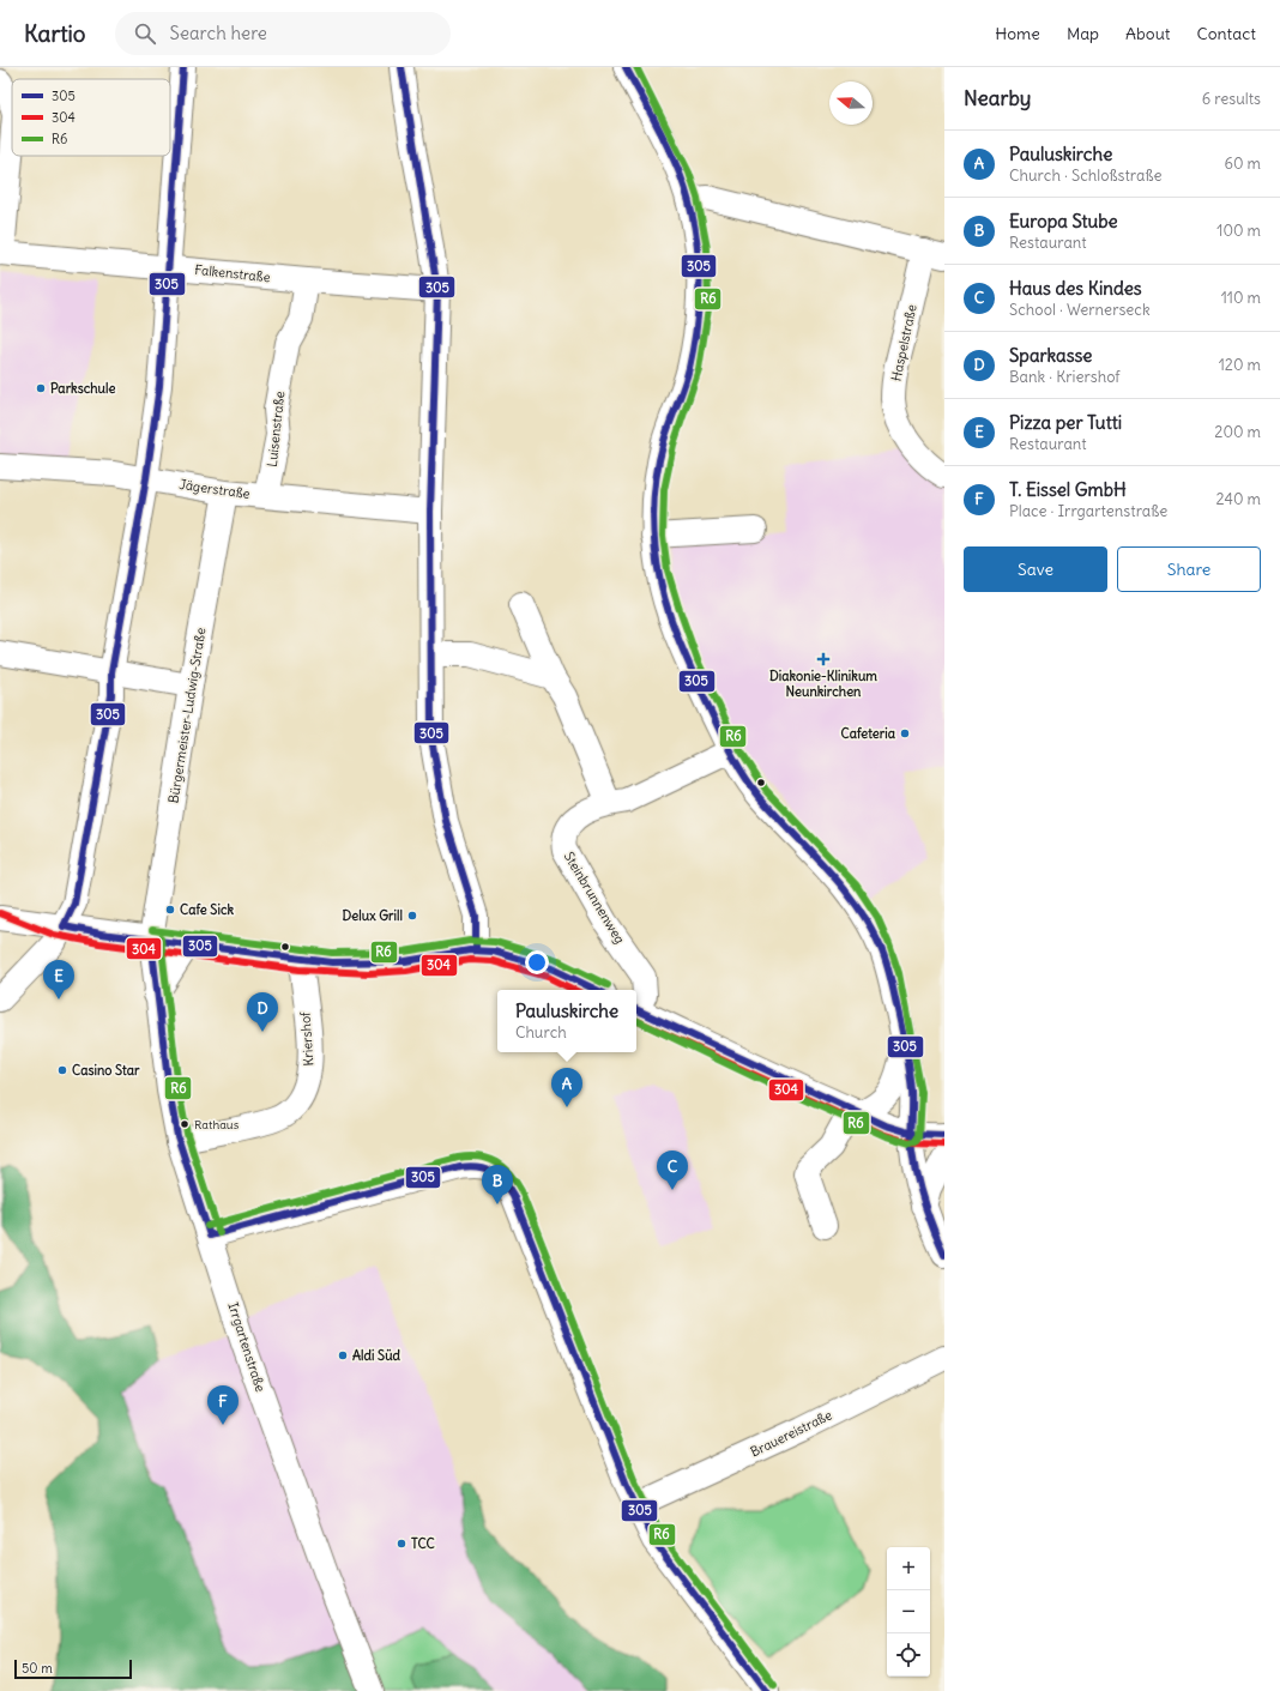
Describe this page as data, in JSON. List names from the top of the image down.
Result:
{
  "streets": {
    "street": [
      "Falkenstraße",
      "Haspelstraße",
      "Luisenstraße",
      "Jägerstraße",
      "Bürgermeister-Ludwig-Straße",
      "Steinbrunnenweg",
      "Kriershof",
      "Irrgartenstraße",
      "Brauereistraße"
    ]
  },
  "crossings": [
    ["Falkenstraße", "Luisenstraße"],
    ["Luisenstraße", "Jägerstraße"],
    ["Jägerstraße", "Bürgermeister-Ludwig-Straße"],
    ["Bürgermeister-Ludwig-Straße", "Irrgartenstraße"],
    ["Kriershof", "Irrgartenstraße"]
  ],
  "places": {
    "other": [
      "Parkschule",
      "Cafeteria",
      "Cafe Sick",
      "Delux Grill",
      "Casino Star",
      "Rathaus",
      "Aldi Süd",
      "TCC"
    ],
    "health": ["Diakonie-Klinikum Neunkirchen"]
  },
  "lines": ["transit line 305", "transit line R6", "transit line 304"],
  "legend": ["305", "304", "R6"],
  "scale_bar": "50 m",
  "north": "left",
  "page": {
    "header": "Kartio",
    "search": "Search here",
    "nav": [
      "Home",
      "Map",
      "About",
      "Contact"
    ],
    "heading": ["Nearby", "6 results"],
    "list": [
      {
        "mark": "A",
        "name": "Pauluskirche",
        "note": "Church · Schloßstraße",
        "value": "60 m"
      },
      {
        "mark": "B",
        "name": "Europa Stube",
        "note": "Restaurant",
        "value": "100 m"
      },
      {
        "mark": "C",
        "name": "Haus des Kindes",
        "note": "School · Wernerseck",
        "value": "110 m"
      },
      {
        "mark": "D",
        "name": "Sparkasse",
        "note": "Bank · Kriershof",
        "value": "120 m"
      },
      {
        "mark": "E",
        "name": "Pizza per Tutti",
        "note": "Restaurant",
        "value": "200 m"
      },
      {
        "mark": "F",
        "name": "T. Eissel GmbH",
        "note": "Place · Irrgartenstraße",
        "value": "240 m"
      }
    ],
    "buttons": ["Save", "Share"],
    "pins": [
      "E",
      "D",
      "A",
      "C",
      "B",
      "F"
    ],
    "popup": ["Pauluskirche", "Church"],
    "map_buttons": ["+", "−"],
    "scale": "50 m"
  }
}
